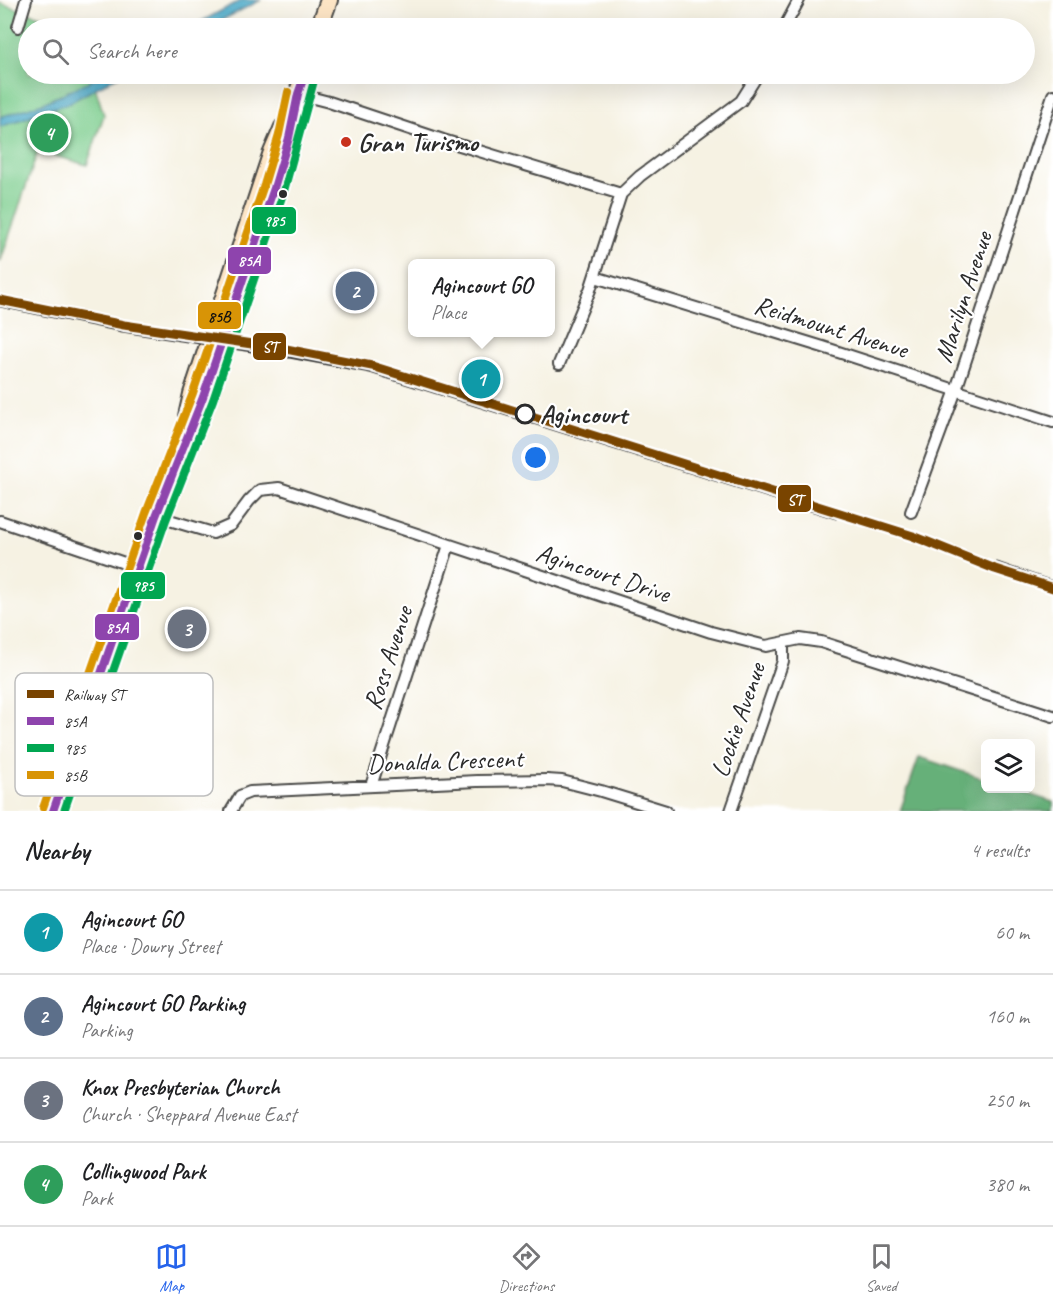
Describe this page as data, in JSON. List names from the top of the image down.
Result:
{
  "streets": {
    "street": [
      "Marilyn Avenue",
      "Reidmount Avenue",
      "Agincourt Drive",
      "Ross Avenue",
      "Lockie Avenue",
      "Donalda Crescent"
    ]
  },
  "crossings": [
    ["Marilyn Avenue", "Reidmount Avenue"],
    ["Agincourt Drive", "Ross Avenue"],
    ["Agincourt Drive", "Lockie Avenue"],
    ["Ross Avenue", "Donalda Crescent"]
  ],
  "places": ["Gran Turismo", "Agincourt"],
  "lines": [
    "transit line 85A",
    "transit line 985",
    "transit line 85B",
    "rail line ST"
  ],
  "legend": [
    "Railway ST",
    "85A",
    "985",
    "85B"
  ],
  "page": {
    "search": "Search here",
    "pins": [
      "4",
      "2",
      "1",
      "3"
    ],
    "popup": ["Agincourt GO", "Place"],
    "heading": ["Nearby", "4 results"],
    "list": [
      {
        "mark": "1",
        "name": "Agincourt GO",
        "note": "Place · Dowry Street",
        "value": "60 m"
      },
      {
        "mark": "2",
        "name": "Agincourt GO Parking",
        "note": "Parking",
        "value": "160 m"
      },
      {
        "mark": "3",
        "name": "Knox Presbyterian Church",
        "note": "Church · Sheppard Avenue East",
        "value": "250 m"
      },
      {
        "mark": "4",
        "name": "Collingwood Park",
        "note": "Park",
        "value": "380 m"
      }
    ],
    "nav": ["Map", "Directions", "Saved"]
  }
}
